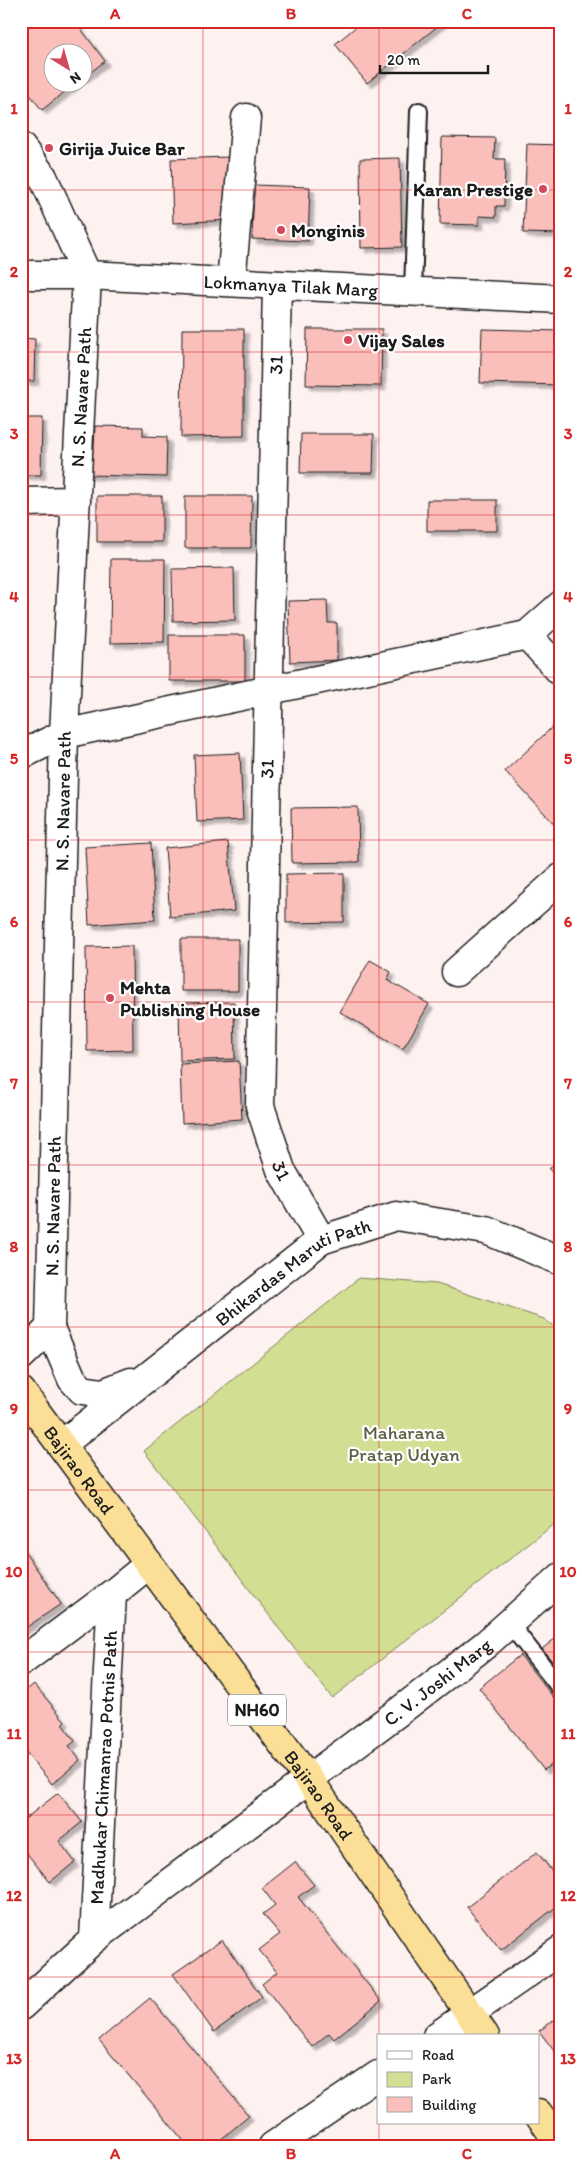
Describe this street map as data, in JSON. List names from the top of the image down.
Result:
{
  "streets": {
    "highway": ["Bajirao Road", "NH60"],
    "street": [
      "Lokmanya Tilak Marg",
      "31",
      "N. S. Navare Path",
      "Bhikardas Maruti Path",
      "C. V. Joshi Marg",
      "Madhukar Chimanrao Potnis Path"
    ]
  },
  "crossings": [
    ["Lokmanya Tilak Marg", "31"],
    ["Lokmanya Tilak Marg", "N. S. Navare Path"],
    ["31", "Bhikardas Maruti Path"],
    ["N. S. Navare Path", "Bhikardas Maruti Path"],
    ["Bhikardas Maruti Path", "Bajirao Road"],
    ["Bajirao Road", "C. V. Joshi Marg"],
    ["Bajirao Road", "Madhukar Chimanrao Potnis Path"],
    ["C. V. Joshi Marg", "Madhukar Chimanrao Potnis Path"]
  ],
  "parks": ["Maharana Pratap Udyan"],
  "places": [
    "Girija Juice Bar",
    "Karan Prestige",
    "Monginis",
    "Vijay Sales",
    "Mehta Publishing House"
  ],
  "legend": ["Road", "Park", "Building"],
  "scale_bar": "20 m",
  "north": "bottom right",
  "grid": {
    "columns": ["A", "B", "C"],
    "rows": [
      "1",
      "2",
      "3",
      "4",
      "5",
      "6",
      "7",
      "8",
      "9",
      "10",
      "11",
      "12",
      "13"
    ]
  }
}
